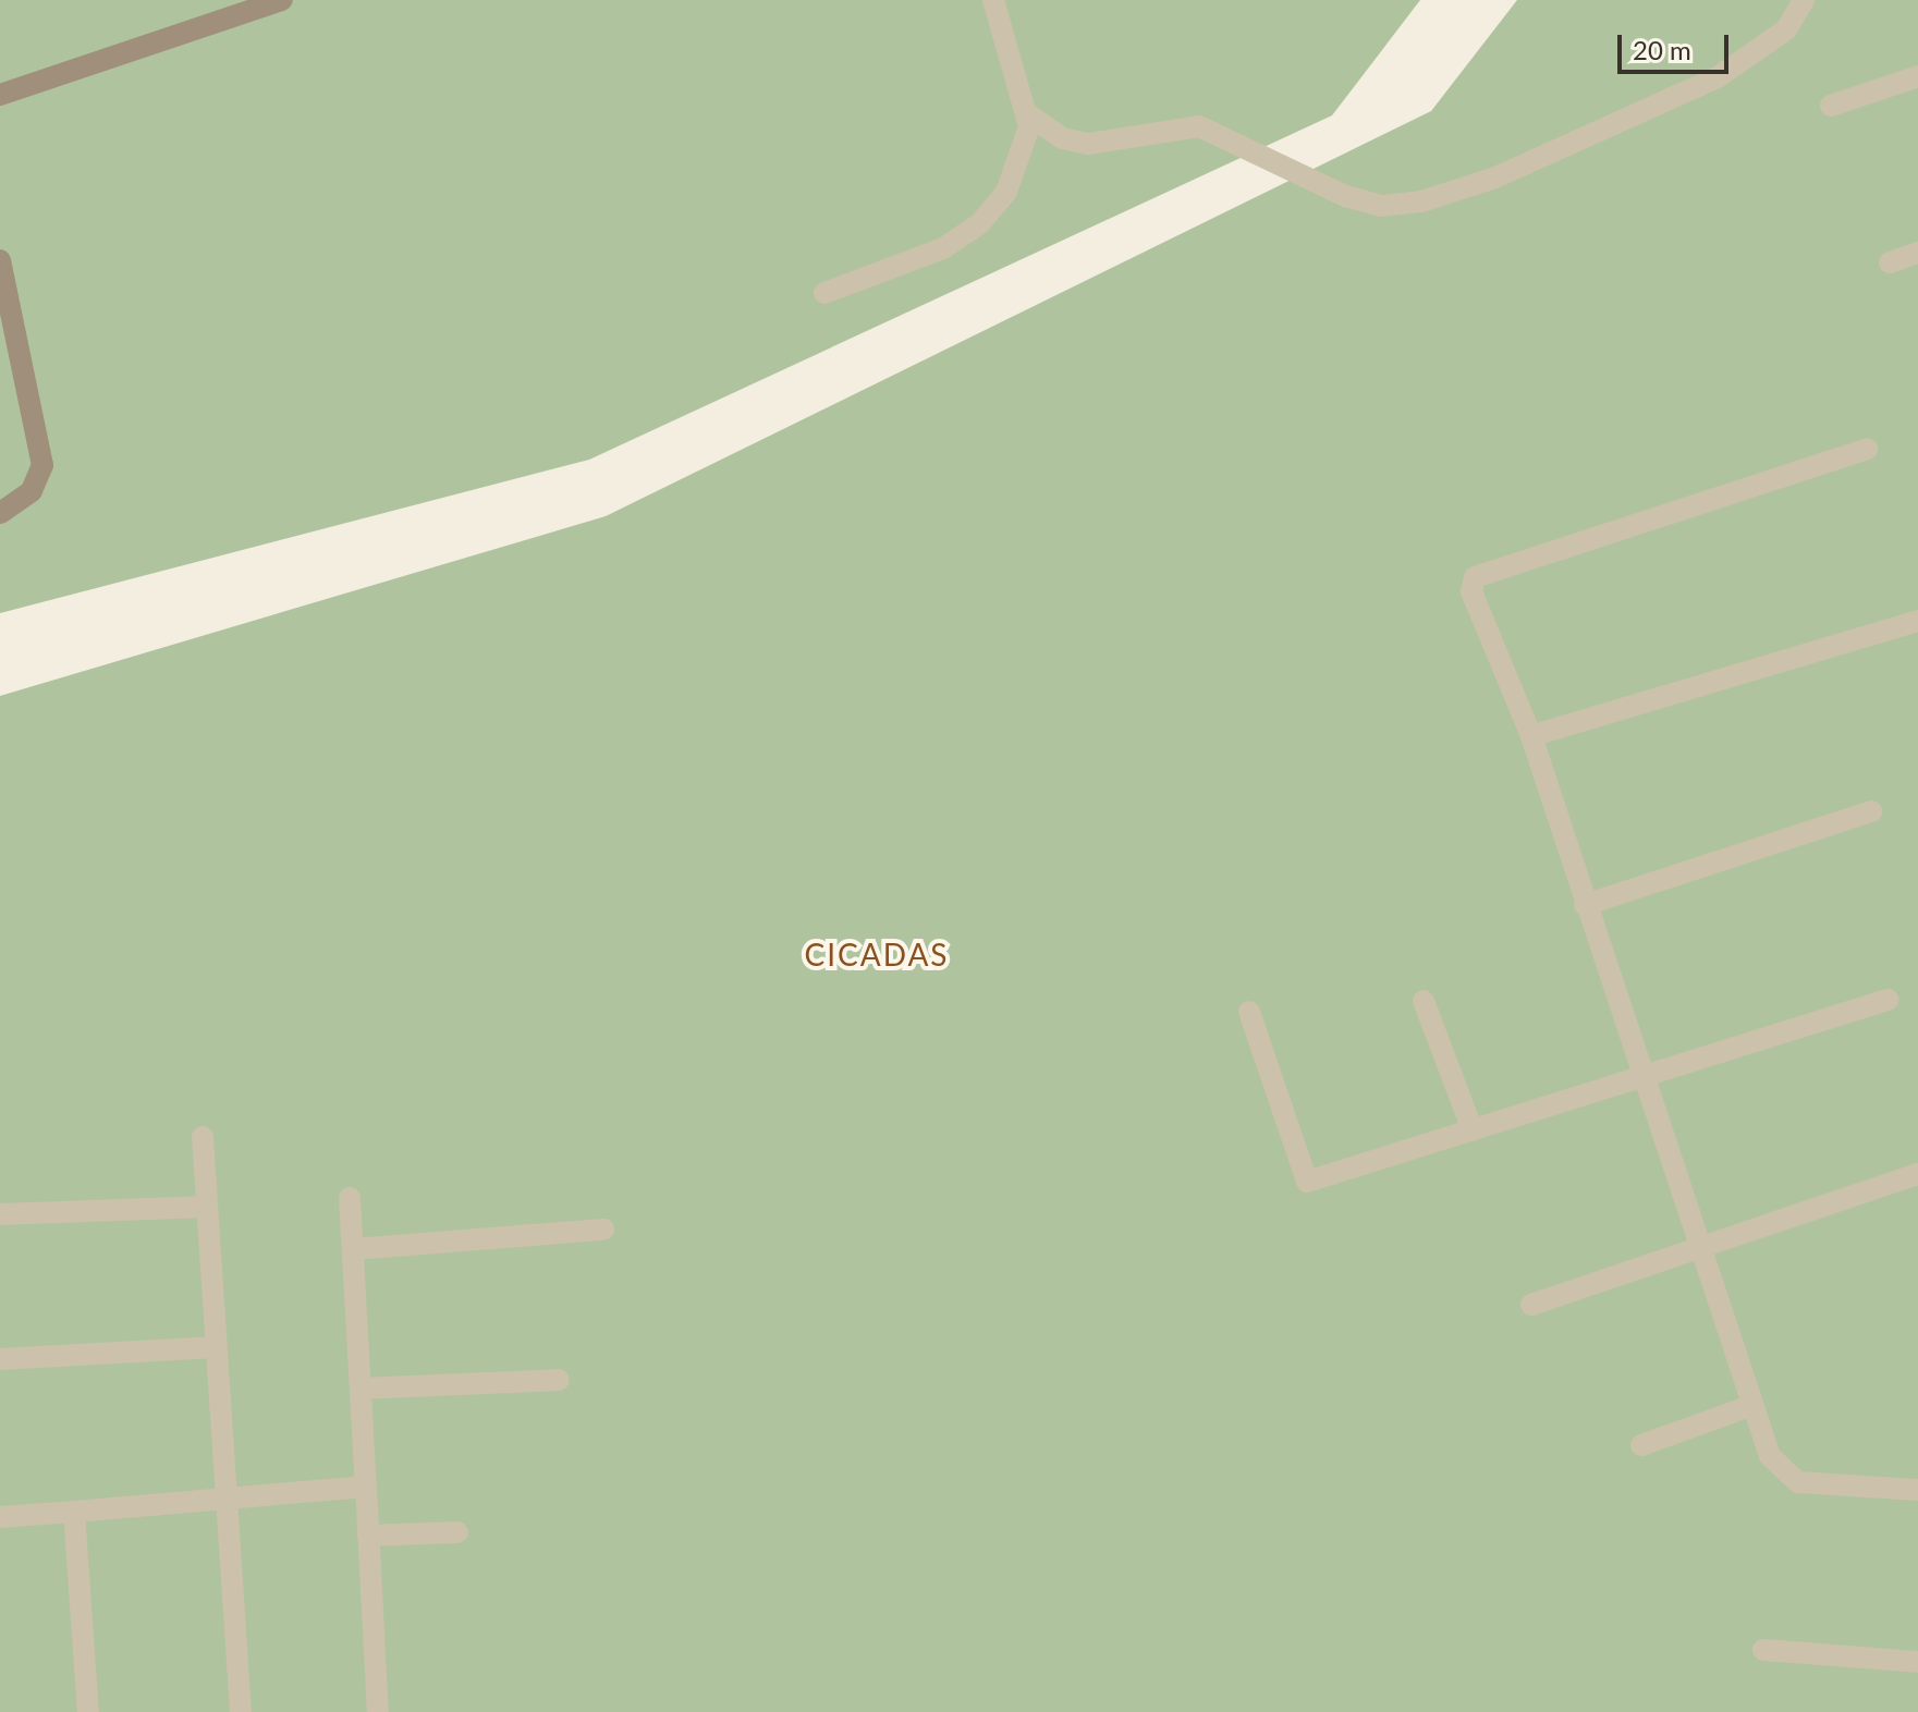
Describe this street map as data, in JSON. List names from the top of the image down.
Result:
{
  "districts": ["CICADAS"],
  "scale_bar": "20 m"
}
